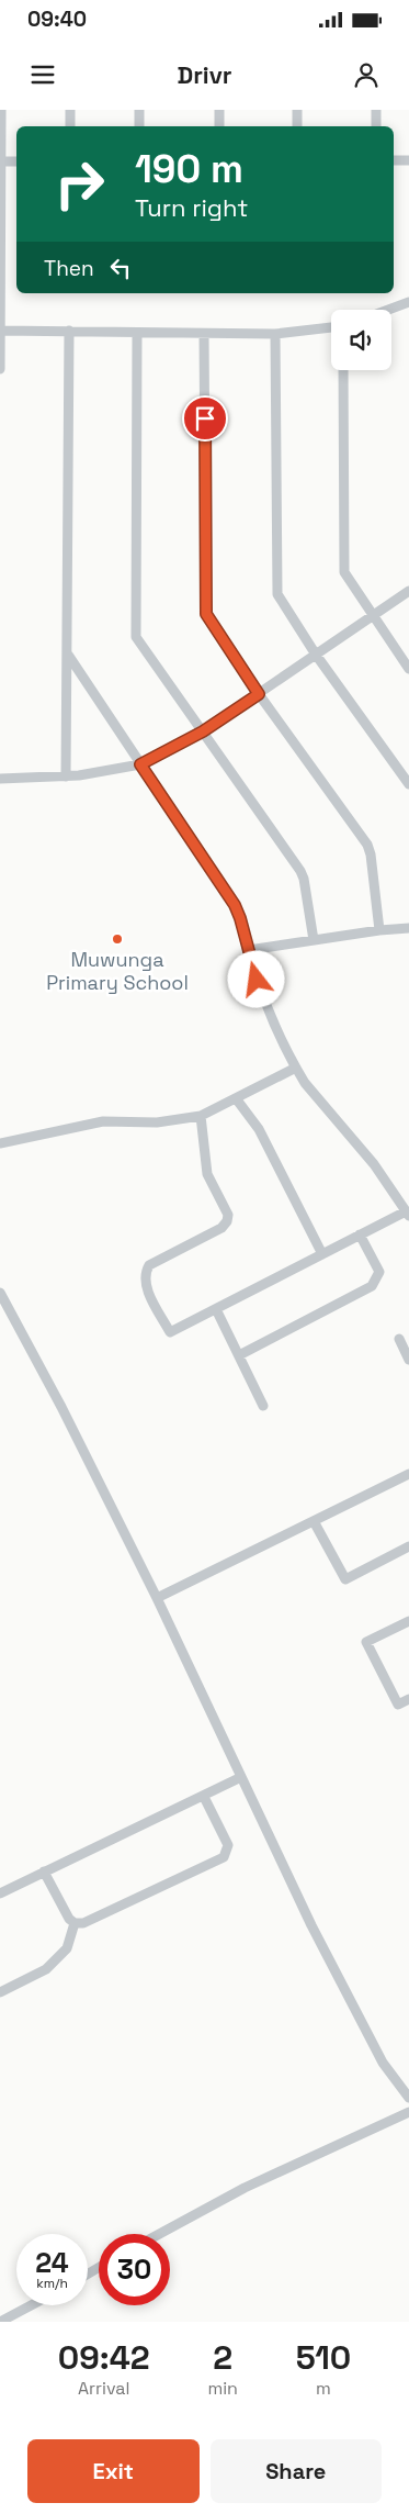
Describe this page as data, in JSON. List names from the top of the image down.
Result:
{
  "places": ["Muwunga Primary School"],
  "page": {
    "status": "09:40",
    "header": "Drivr",
    "turn": ["190 m", "Turn right"],
    "then": "Then",
    "speed": "24 km/h",
    "limit": "30",
    "eta": [
      "09:42",
      "Arrival",
      "2",
      "min",
      "510",
      "m"
    ],
    "buttons": ["Exit", "Share"]
  }
}
